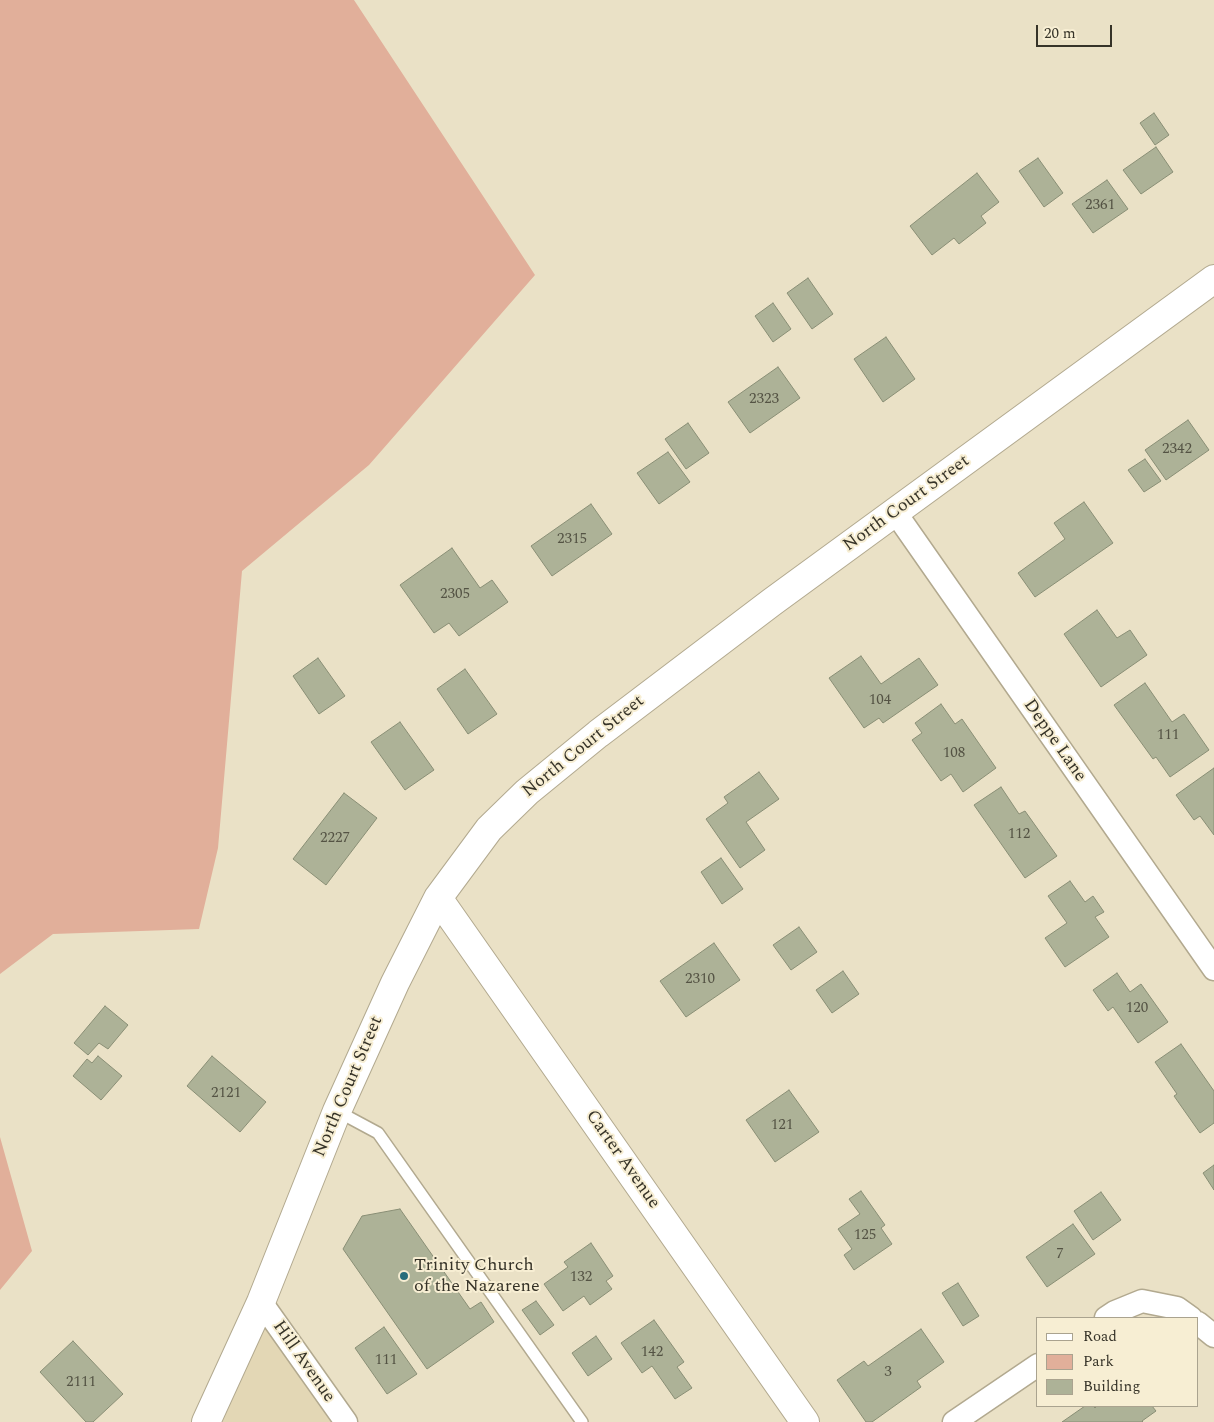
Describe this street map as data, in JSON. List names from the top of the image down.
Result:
{
  "streets": {
    "main road": ["North Court Street", "Carter Avenue"],
    "street": ["Deppe Lane", "Hill Avenue"]
  },
  "crossings": [
    ["North Court Street", "Deppe Lane"],
    ["North Court Street", "Carter Avenue"],
    ["North Court Street", "Hill Avenue"]
  ],
  "places": ["Trinity Church of the Nazarene"],
  "house_numbers": [
    "2361",
    "2323",
    "2342",
    "2315",
    "2305",
    "104",
    "111",
    "108",
    "112",
    "2227",
    "2310",
    "120",
    "2121",
    "121",
    "125",
    "7",
    "132",
    "142",
    "111",
    "3",
    "2111"
  ],
  "legend": ["Road", "Park", "Building"],
  "scale_bar": "20 m"
}
